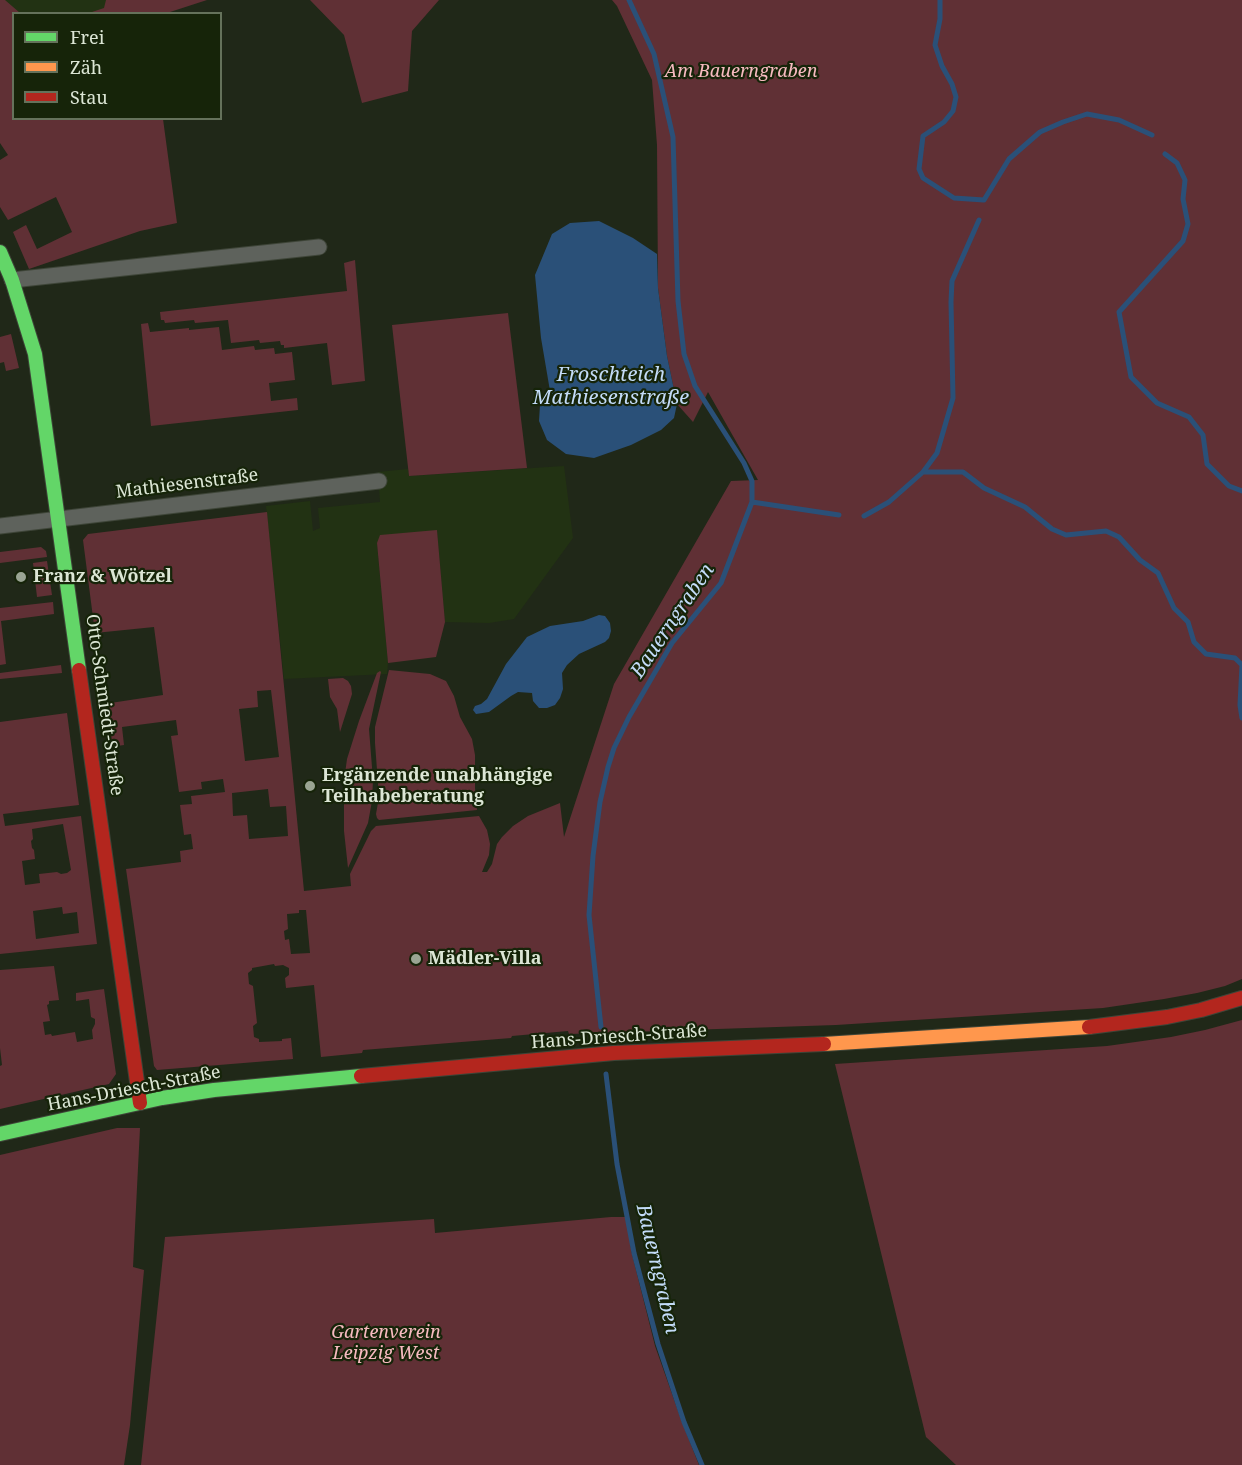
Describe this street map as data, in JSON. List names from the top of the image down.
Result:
{
  "streets": {
    "main road": ["Otto-Schmiedt-Straße", "Hans-Driesch-Straße"],
    "street": ["Mathiesenstraße"]
  },
  "crossings": [
    ["Mathiesenstraße", "Otto-Schmiedt-Straße"],
    ["Otto-Schmiedt-Straße", "Hans-Driesch-Straße"]
  ],
  "water": ["Froschteich Mathiesenstraße", "Bauerngraben"],
  "parks": ["Am Bauerngraben", "Gartenverein Leipzig West"],
  "places": ["Franz & Wötzel", "Ergänzende unabhängige Teilhabeberatung", "Mädler-Villa"],
  "legend": ["Frei", "Zäh", "Stau"]
}
